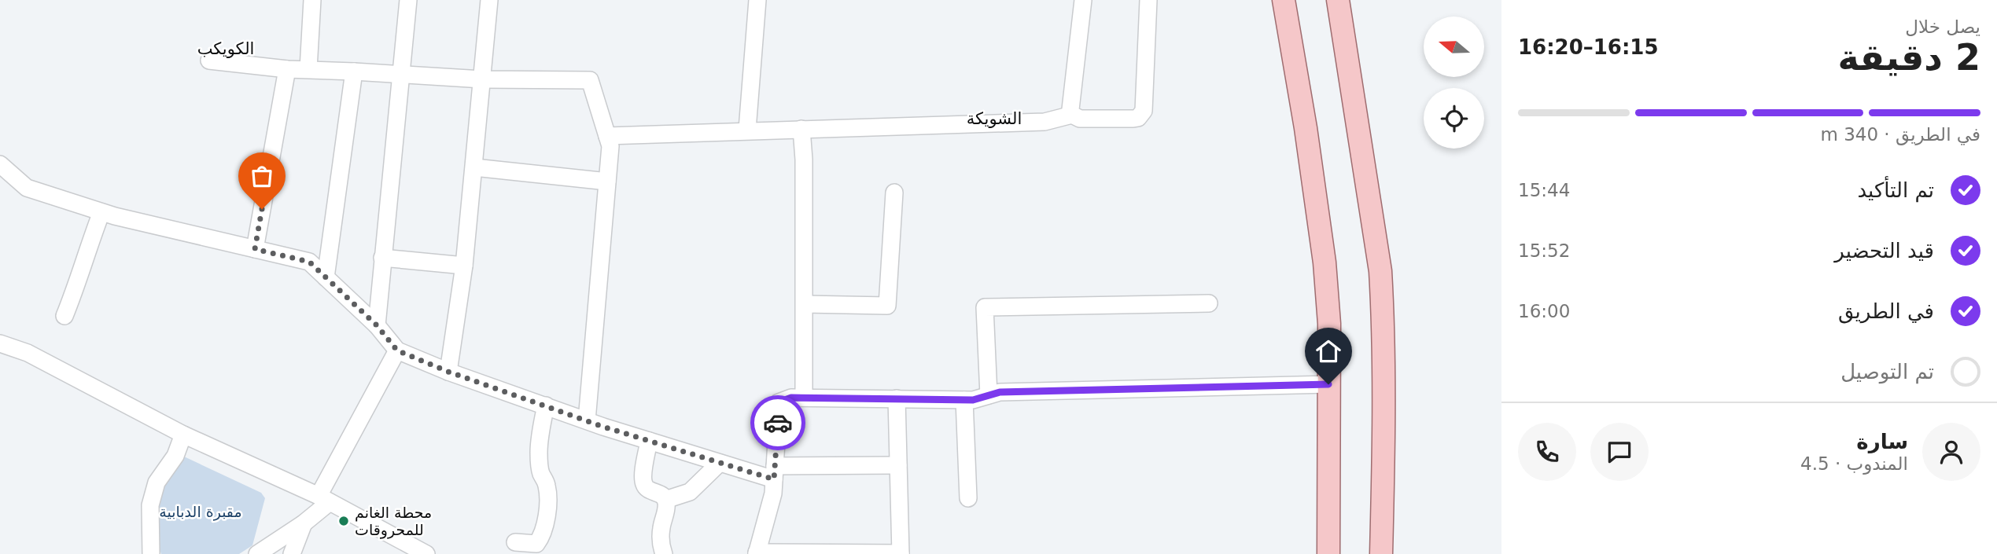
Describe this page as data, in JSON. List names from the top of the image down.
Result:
{
  "districts": ["الكويكب", "الشويكة"],
  "parks": ["مقبرة الدبابية"],
  "places": ["محطة الغانم للمحروقات"],
  "north": "left",
  "page": {
    "heading": ["2 دقيقة", "يصل خلال", "16:15–16:20"],
    "panel": ["سارة", "المندوب · 4.5"],
    "bar": "في الطريق · 340 m",
    "list": [
      ["تم التأكيد", "15:44"],
      ["قيد التحضير", "15:52"],
      ["في الطريق", "16:00"],
      "تم التوصيل"
    ]
  }
}
